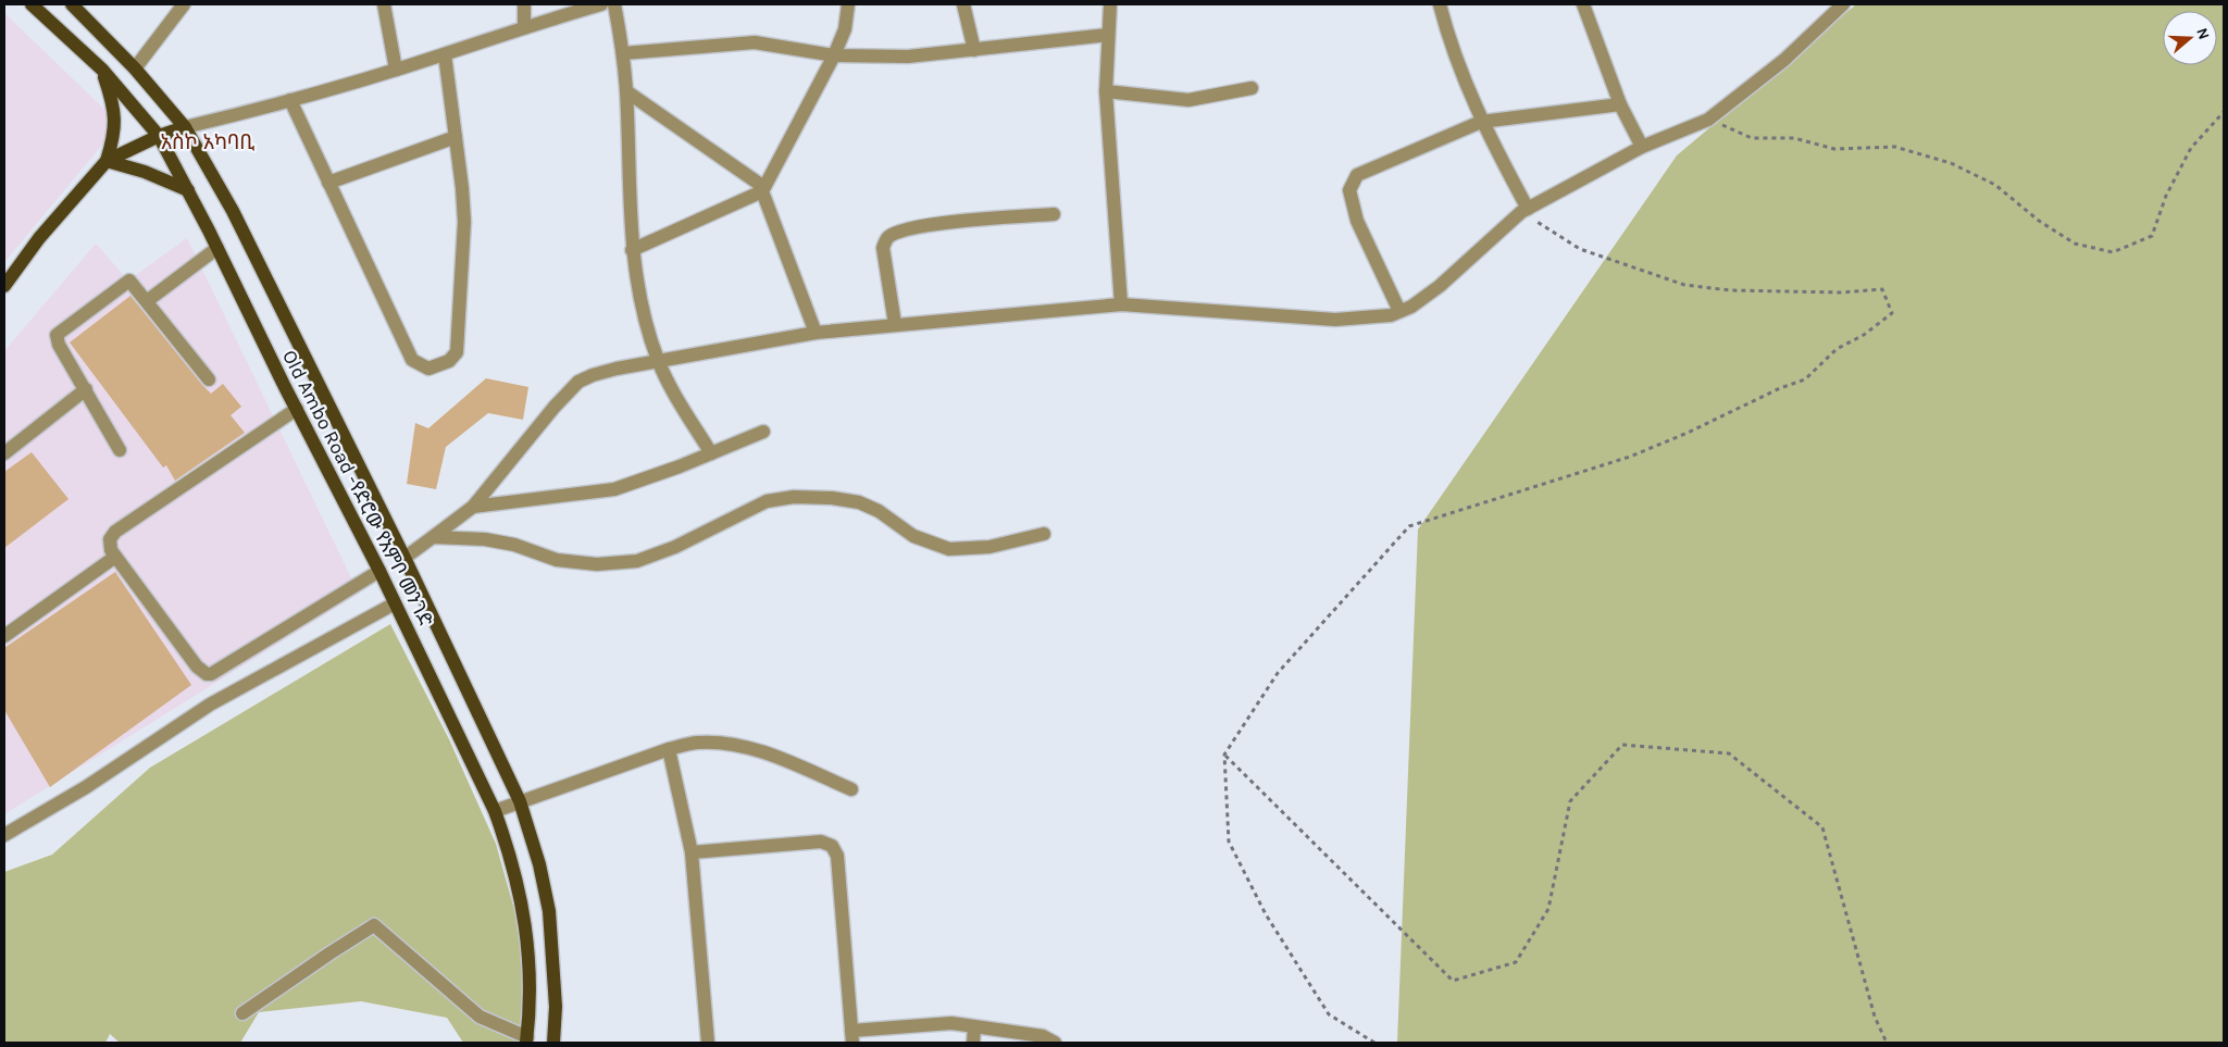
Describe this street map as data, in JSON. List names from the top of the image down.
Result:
{
  "streets": {
    "main road": ["Old Ambo Road -የድሮው የአምቦ መንገድ"]
  },
  "districts": ["አስኮ አካባቢ"],
  "north": "right"
}
